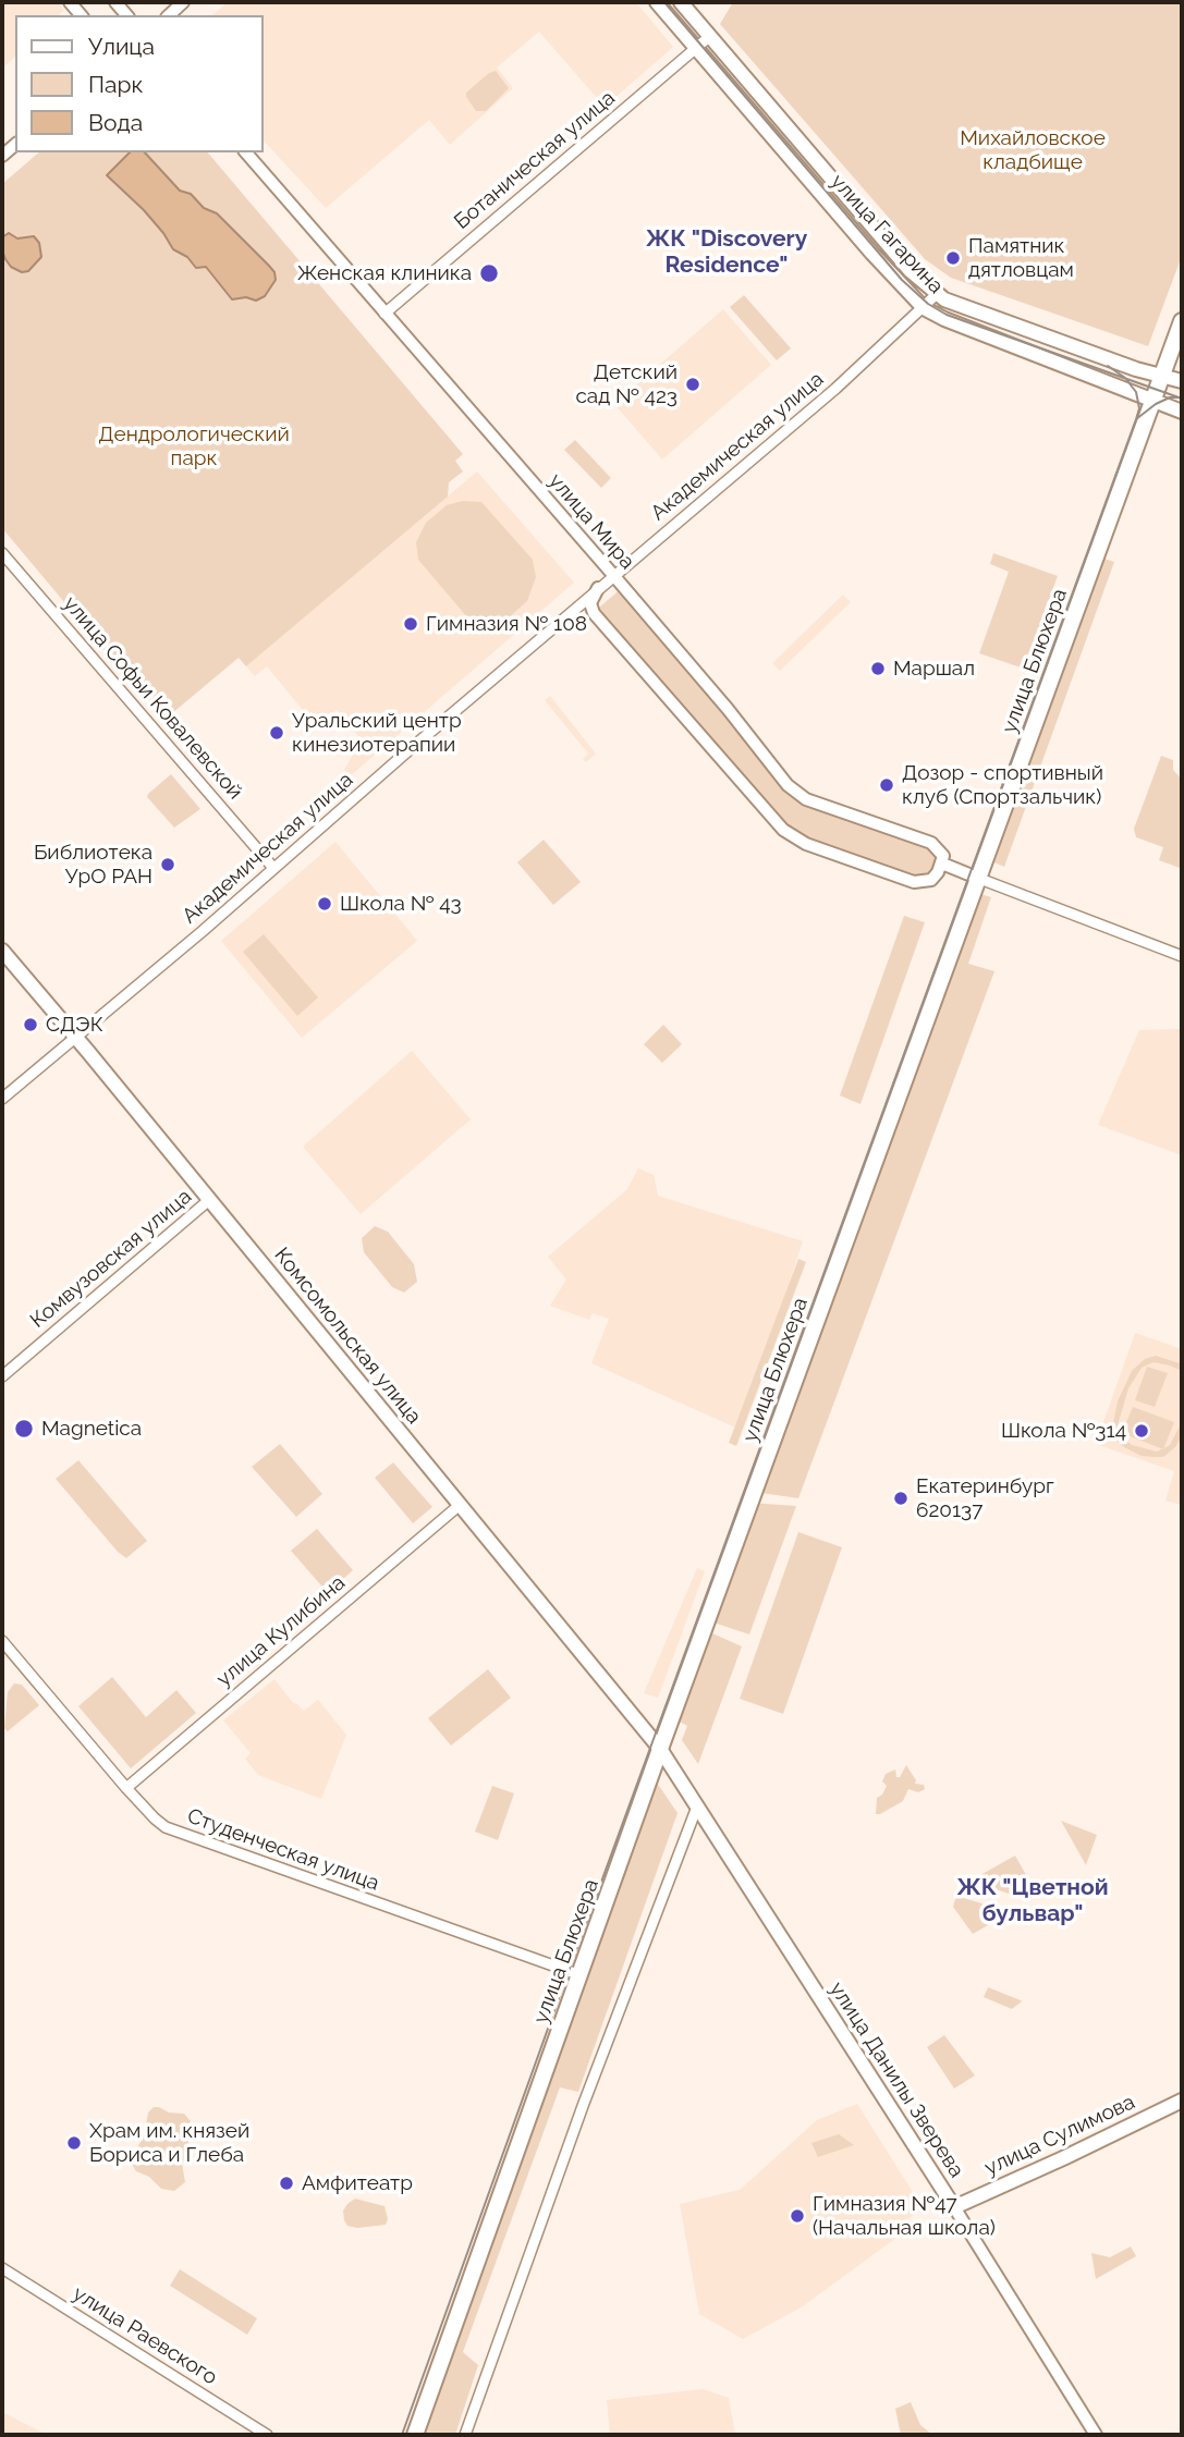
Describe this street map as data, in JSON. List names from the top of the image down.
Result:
{
  "streets": {
    "main road": [
      "улица Гагарина",
      "улица Блюхера",
      "Комсомольская улица",
      "улица Данилы Зверева",
      "улица Сулимова"
    ],
    "street": [
      "Ботаническая улица",
      "Академическая улица",
      "улица Мира",
      "улица Софьи Ковалевской",
      "Комвузовская улица",
      "улица Кулибина",
      "Студенческая улица",
      "улица Раевского"
    ]
  },
  "crossings": [
    ["Ботаническая улица", "улица Гагарина"],
    ["Ботаническая улица", "улица Мира"],
    ["улица Гагарина", "Академическая улица"],
    ["улица Гагарина", "улица Блюхера"],
    ["Академическая улица", "улица Мира"],
    ["Академическая улица", "улица Софьи Ковалевской"],
    ["Академическая улица", "Комсомольская улица"],
    ["улица Мира", "улица Блюхера"],
    ["улица Блюхера", "Комсомольская улица"],
    ["улица Блюхера", "Студенческая улица"],
    ["улица Блюхера", "улица Данилы Зверева"],
    ["Комвузовская улица", "Комсомольская улица"],
    ["Комсомольская улица", "улица Кулибина"],
    ["Комсомольская улица", "улица Данилы Зверева"],
    ["улица Кулибина", "Студенческая улица"],
    ["улица Данилы Зверева", "улица Сулимова"]
  ],
  "districts": ["ЖК \"Discovery Residence\"", "ЖК \"Цветной бульвар\""],
  "parks": ["Михайловское кладбище", "Дендрологический парк"],
  "places": [
    "Памятник дятловцам",
    "Женская клиника",
    "Детский сад № 423",
    "Гимназия № 108",
    "Маршал",
    "Уральский центр кинезиотерапии",
    "Дозор - спортивный клуб (Спортзальчик)",
    "Библиотека УрО РАН",
    "Школа № 43",
    "СДЭК",
    "Magnetica",
    "Школа №314",
    "Екатеринбург 620137",
    "Храм им. князей Бориса и Глеба",
    "Амфитеатр",
    "Гимназия №47 (Начальная школа)"
  ],
  "legend": ["Улица", "Парк", "Вода"]
}
